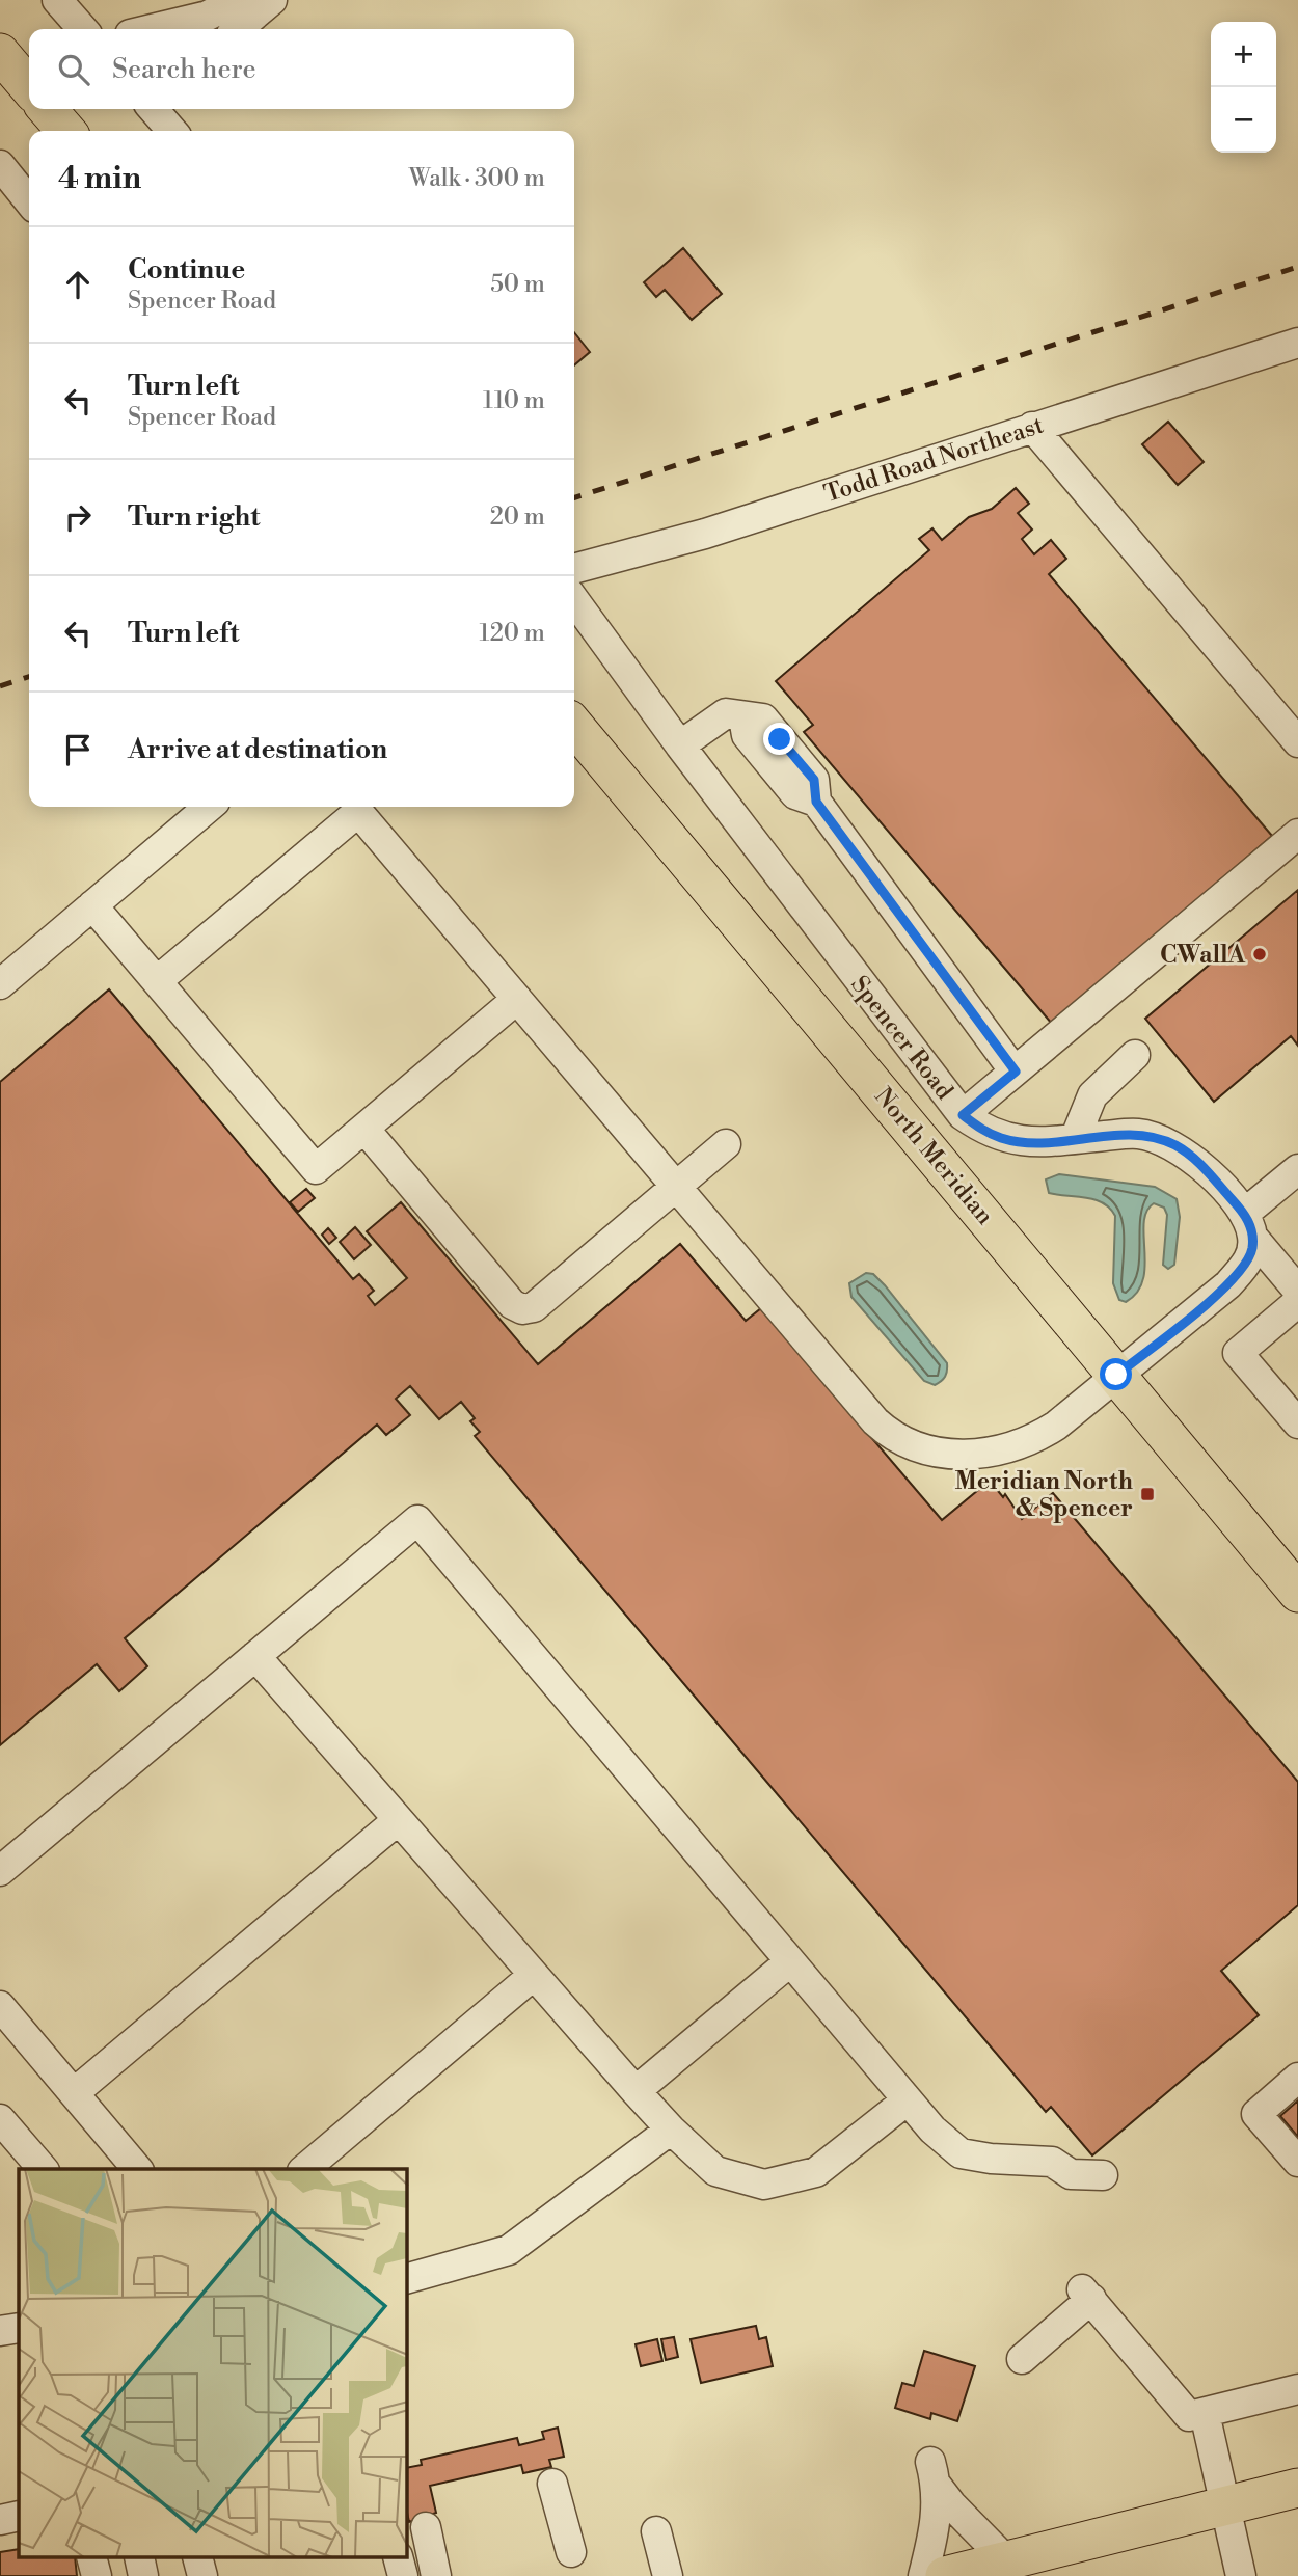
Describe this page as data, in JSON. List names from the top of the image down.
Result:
{
  "streets": {
    "main road": ["North Meridian"],
    "street": ["Todd Road Northeast", "Spencer Road"]
  },
  "places": {
    "other": ["CWallA"],
    "transit": ["Meridian North & Spencer"]
  },
  "page": {
    "map_buttons": ["+", "−"],
    "search": "Search here",
    "heading": ["4 min", "Walk · 300 m"],
    "list": [
      ["Continue", "Spencer Road", "50 m"],
      ["Turn left", "Spencer Road", "110 m"],
      ["Turn right", "20 m"],
      ["Turn left", "120 m"],
      "Arrive at destination"
    ]
  }
}
